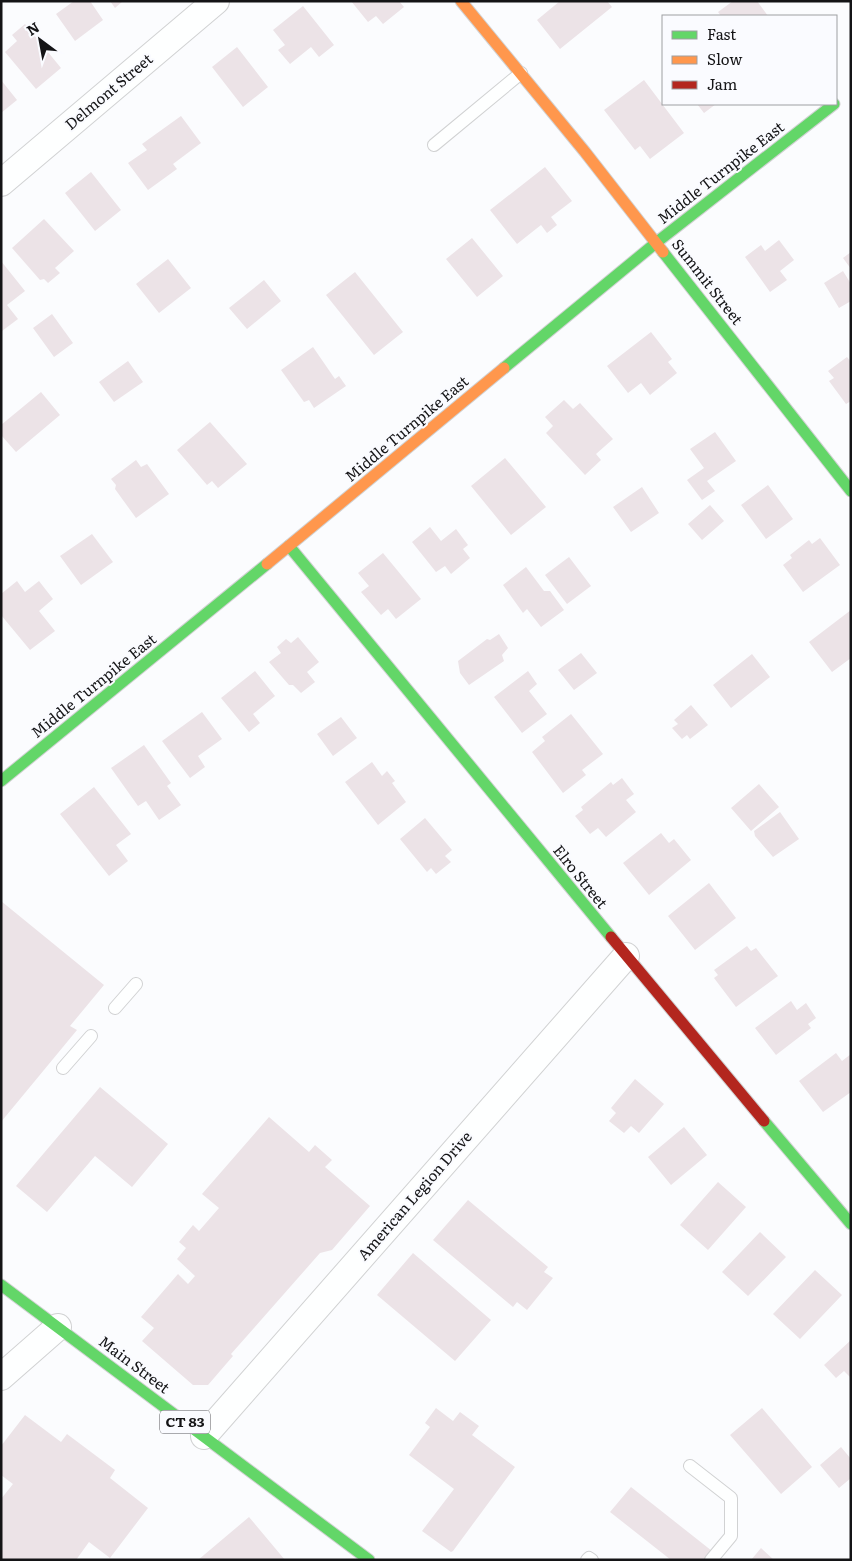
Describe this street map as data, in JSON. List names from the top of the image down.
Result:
{
  "streets": {
    "main road": [
      "Middle Turnpike East",
      "Summit Street",
      "Elro Street",
      "Main Street",
      "CT 83"
    ],
    "street": ["Delmont Street", "American Legion Drive"]
  },
  "crossings": [
    ["Middle Turnpike East", "Summit Street"],
    ["Middle Turnpike East", "Elro Street"],
    ["Elro Street", "American Legion Drive"],
    ["American Legion Drive", "Main Street"]
  ],
  "legend": ["Fast", "Slow", "Jam"],
  "north": "top left"
}
